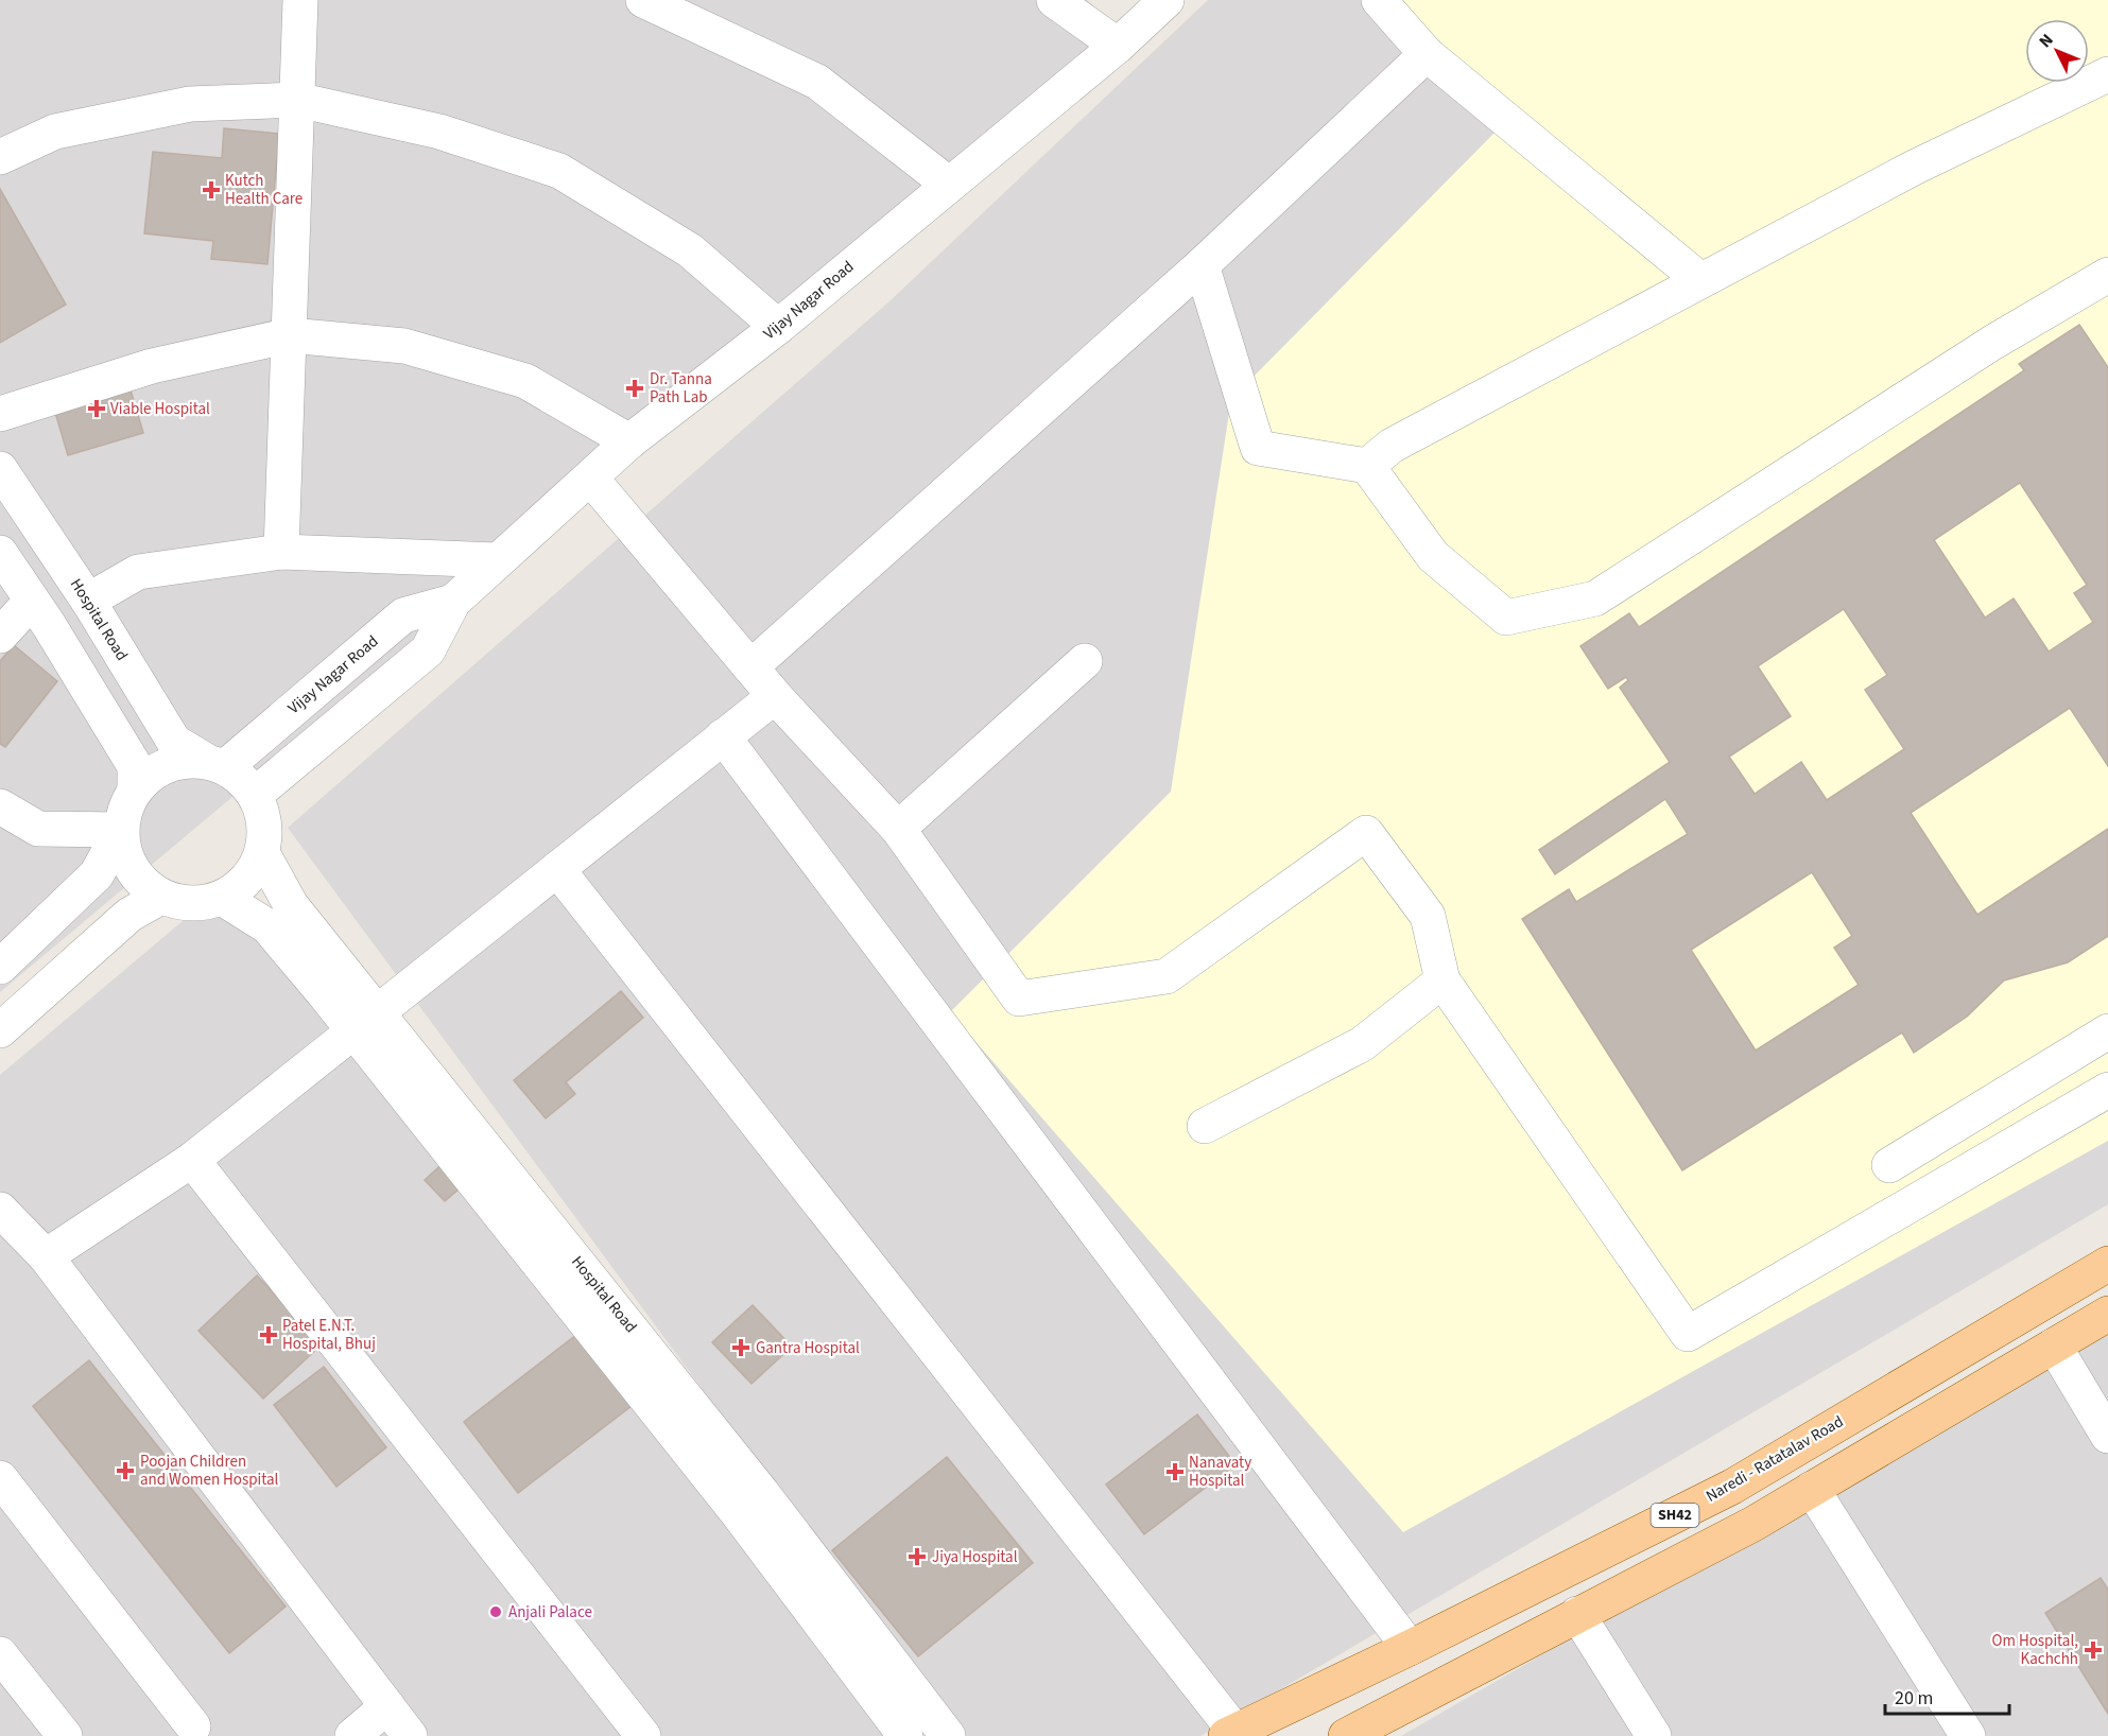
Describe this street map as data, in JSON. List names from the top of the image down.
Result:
{
  "streets": {
    "main road": ["Naredi - Ratatalav Road", "SH42"],
    "street": ["Vijay Nagar Road", "Hospital Road"]
  },
  "crossings": [
    ["Vijay Nagar Road", "Hospital Road"]
  ],
  "places": {
    "health": [
      "Kutch Health Care",
      "Dr. Tanna Path Lab",
      "Viable Hospital",
      "Patel E.N.T. Hospital, Bhuj",
      "Gantra Hospital",
      "Poojan Children and Women Hospital",
      "Nanavaty Hospital",
      "Jiya Hospital",
      "Om Hospital, Kachchh"
    ],
    "other": ["Anjali Palace"]
  },
  "scale_bar": "20 m",
  "north": "top left"
}
